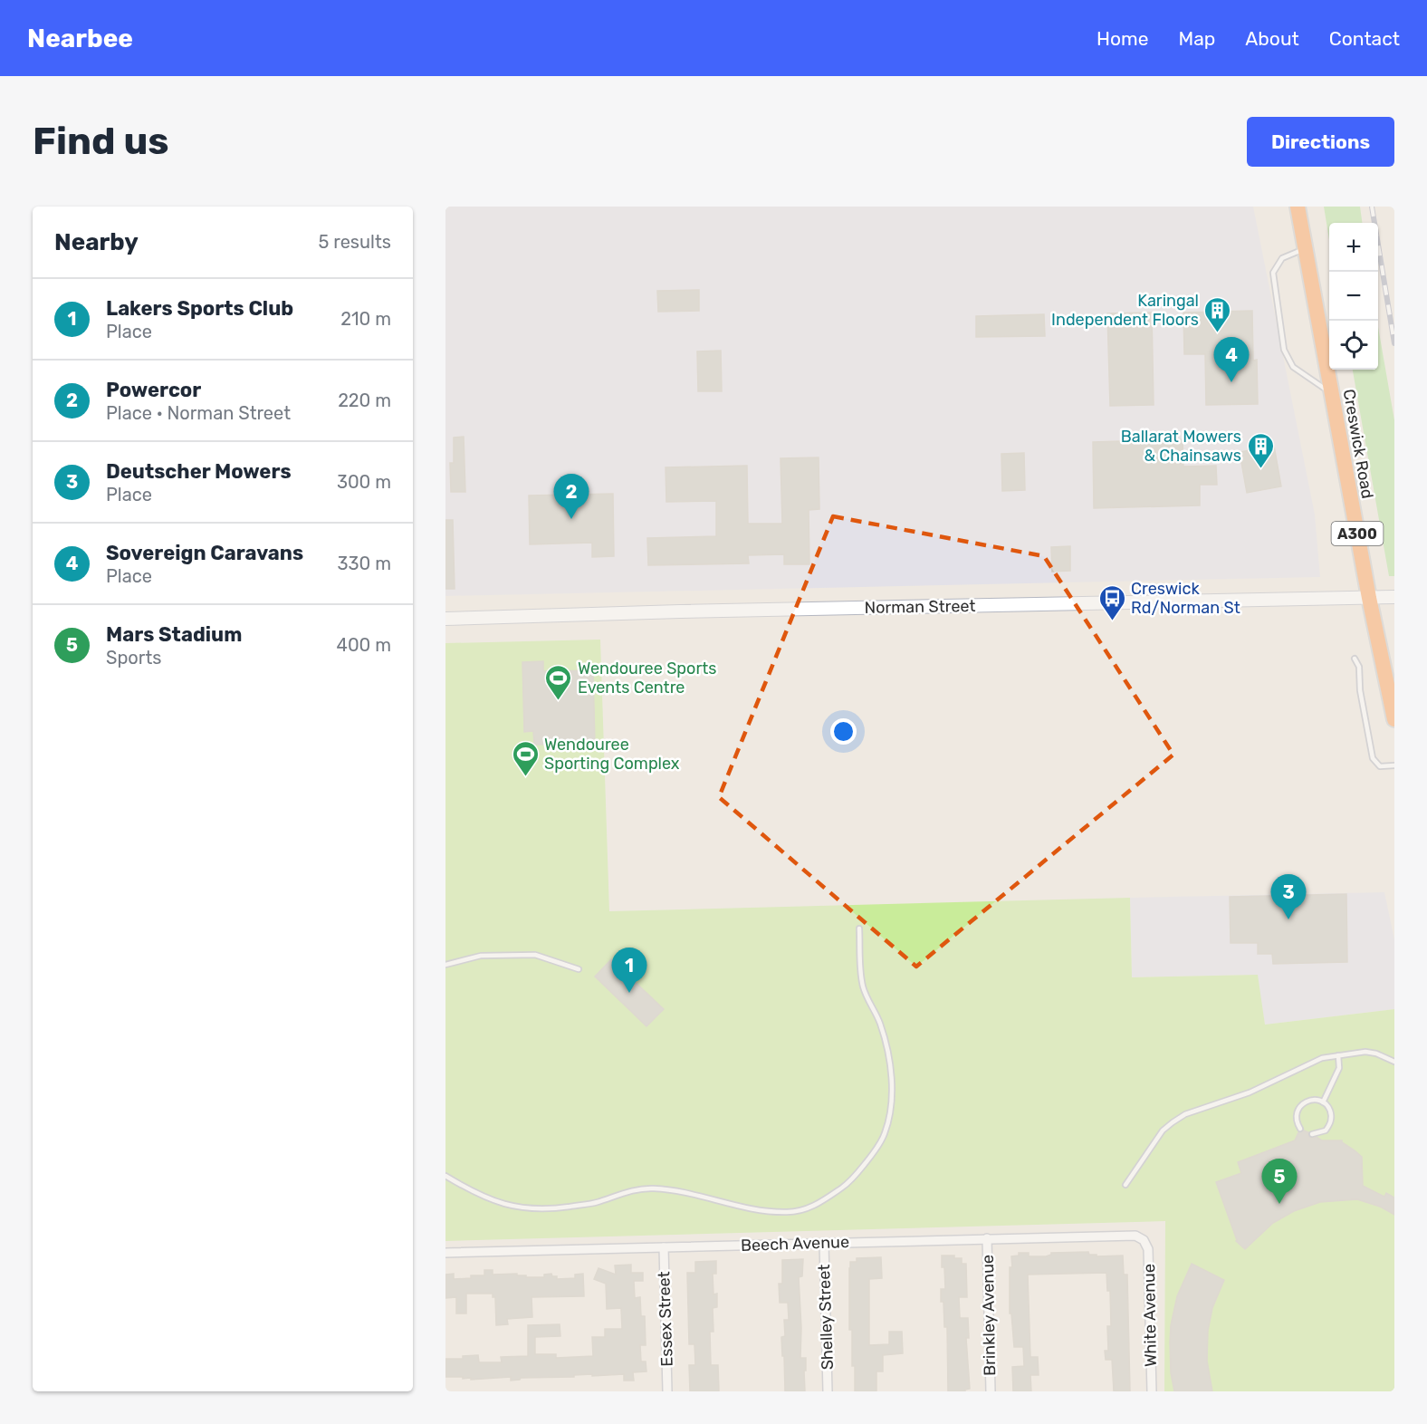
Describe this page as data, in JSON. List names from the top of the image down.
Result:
{
  "streets": {
    "highway": ["Creswick Road", "A300"],
    "main road": ["Norman Street"],
    "street": [
      "Beech Avenue",
      "Brinkley Avenue",
      "White Avenue",
      "Shelley Street",
      "Essex Street"
    ]
  },
  "crossings": [
    ["Creswick Road", "Norman Street"],
    ["Beech Avenue", "Brinkley Avenue"],
    ["Beech Avenue", "White Avenue"],
    ["Beech Avenue", "Shelley Street"],
    ["Beech Avenue", "Essex Street"]
  ],
  "places": {
    "building": ["Karingal Independent Floors", "Ballarat Mowers & Chainsaws"],
    "bus stop": ["Creswick Rd/Norman St"],
    "sports": ["Wendouree Sports Events Centre", "Wendouree Sporting Complex"]
  },
  "page": {
    "header": "Nearbee",
    "nav": [
      "Home",
      "Map",
      "About",
      "Contact"
    ],
    "buttons": "Directions",
    "title": "Find us",
    "heading": ["Nearby", "5 results"],
    "map_buttons": ["+", "−"],
    "list": [
      {
        "mark": "1",
        "name": "Lakers Sports Club",
        "note": "Place",
        "value": "210 m"
      },
      {
        "mark": "2",
        "name": "Powercor",
        "note": "Place · Norman Street",
        "value": "220 m"
      },
      {
        "mark": "3",
        "name": "Deutscher Mowers",
        "note": "Place",
        "value": "300 m"
      },
      {
        "mark": "4",
        "name": "Sovereign Caravans",
        "note": "Place",
        "value": "330 m"
      },
      {
        "mark": "5",
        "name": "Mars Stadium",
        "note": "Sports",
        "value": "400 m"
      }
    ],
    "pins": [
      "4",
      "2",
      "3",
      "1",
      "5"
    ]
  }
}
